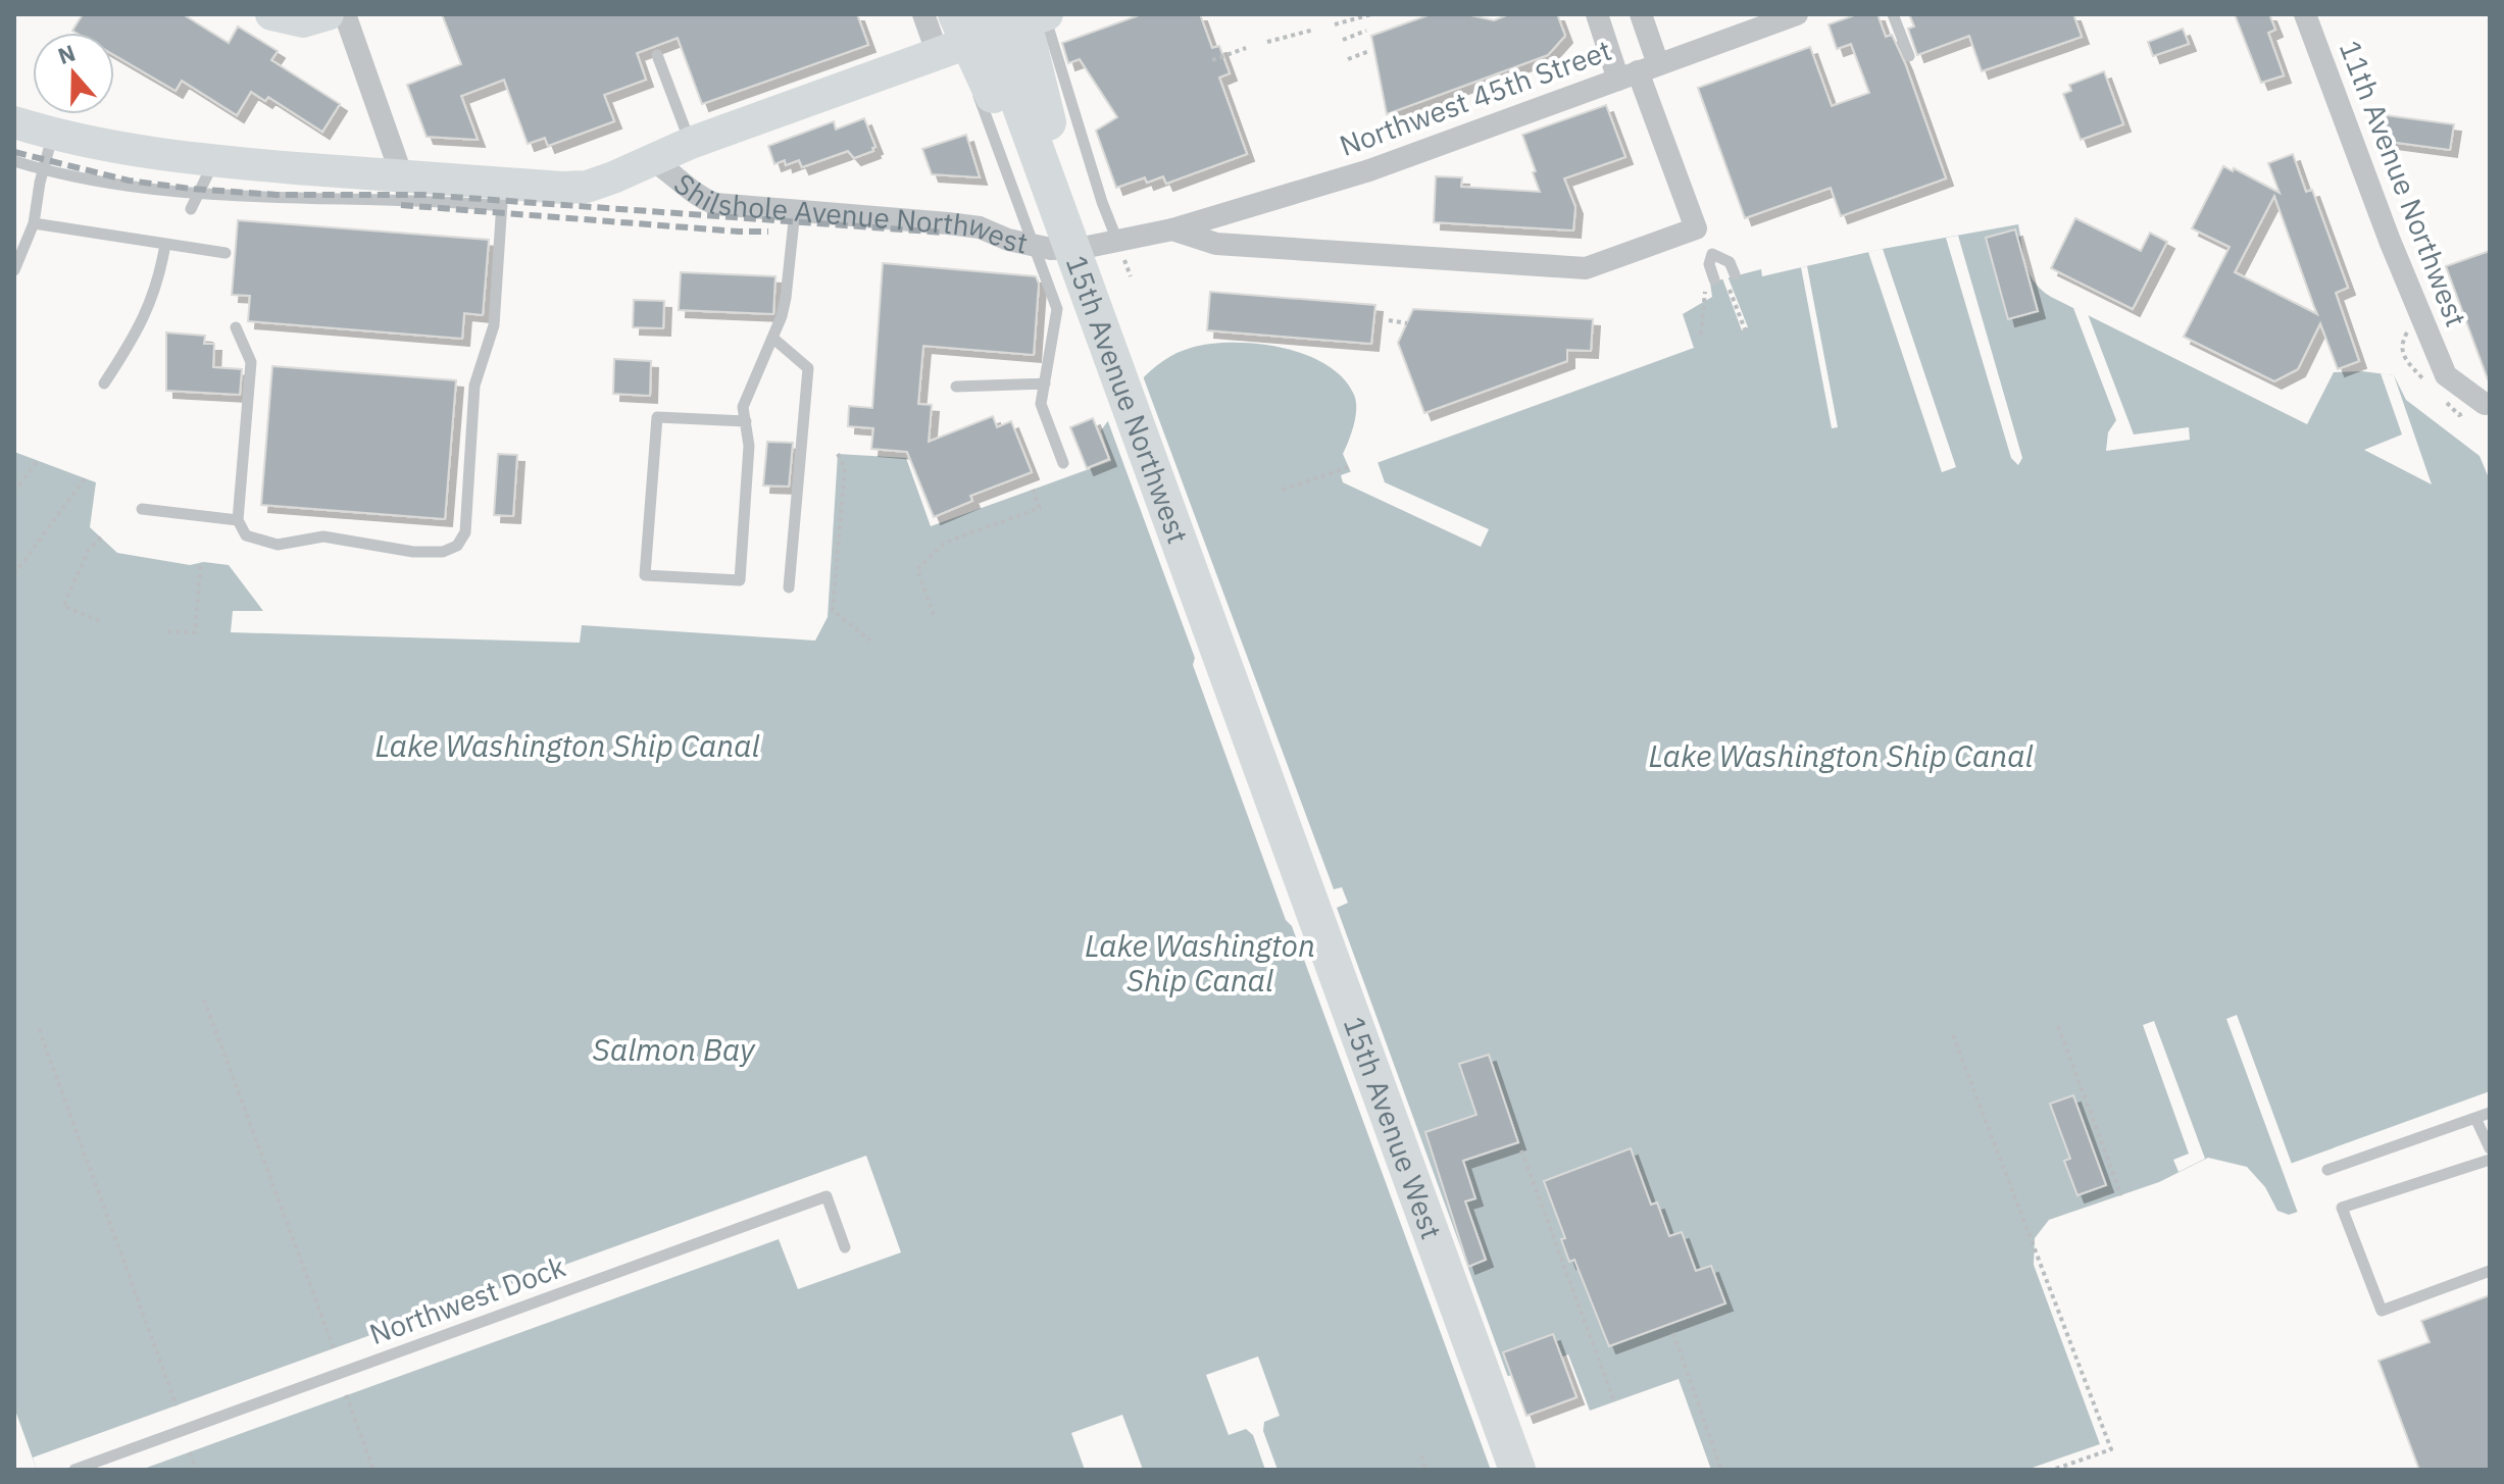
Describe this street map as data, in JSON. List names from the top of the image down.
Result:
{
  "streets": {
    "main road": ["15th Avenue Northwest", "15th Avenue West"],
    "street": ["Northwest 45th Street", "11th Avenue Northwest", "Shilshole Avenue Northwest"],
    "lane": ["Northwest Dock"]
  },
  "crossings": [
    ["Northwest 45th Street", "Shilshole Avenue Northwest"],
    ["Shilshole Avenue Northwest", "15th Avenue Northwest"],
    ["15th Avenue Northwest", "15th Avenue West"]
  ],
  "water": ["Lake Washington Ship Canal", "Salmon Bay"],
  "north": "top"
}
